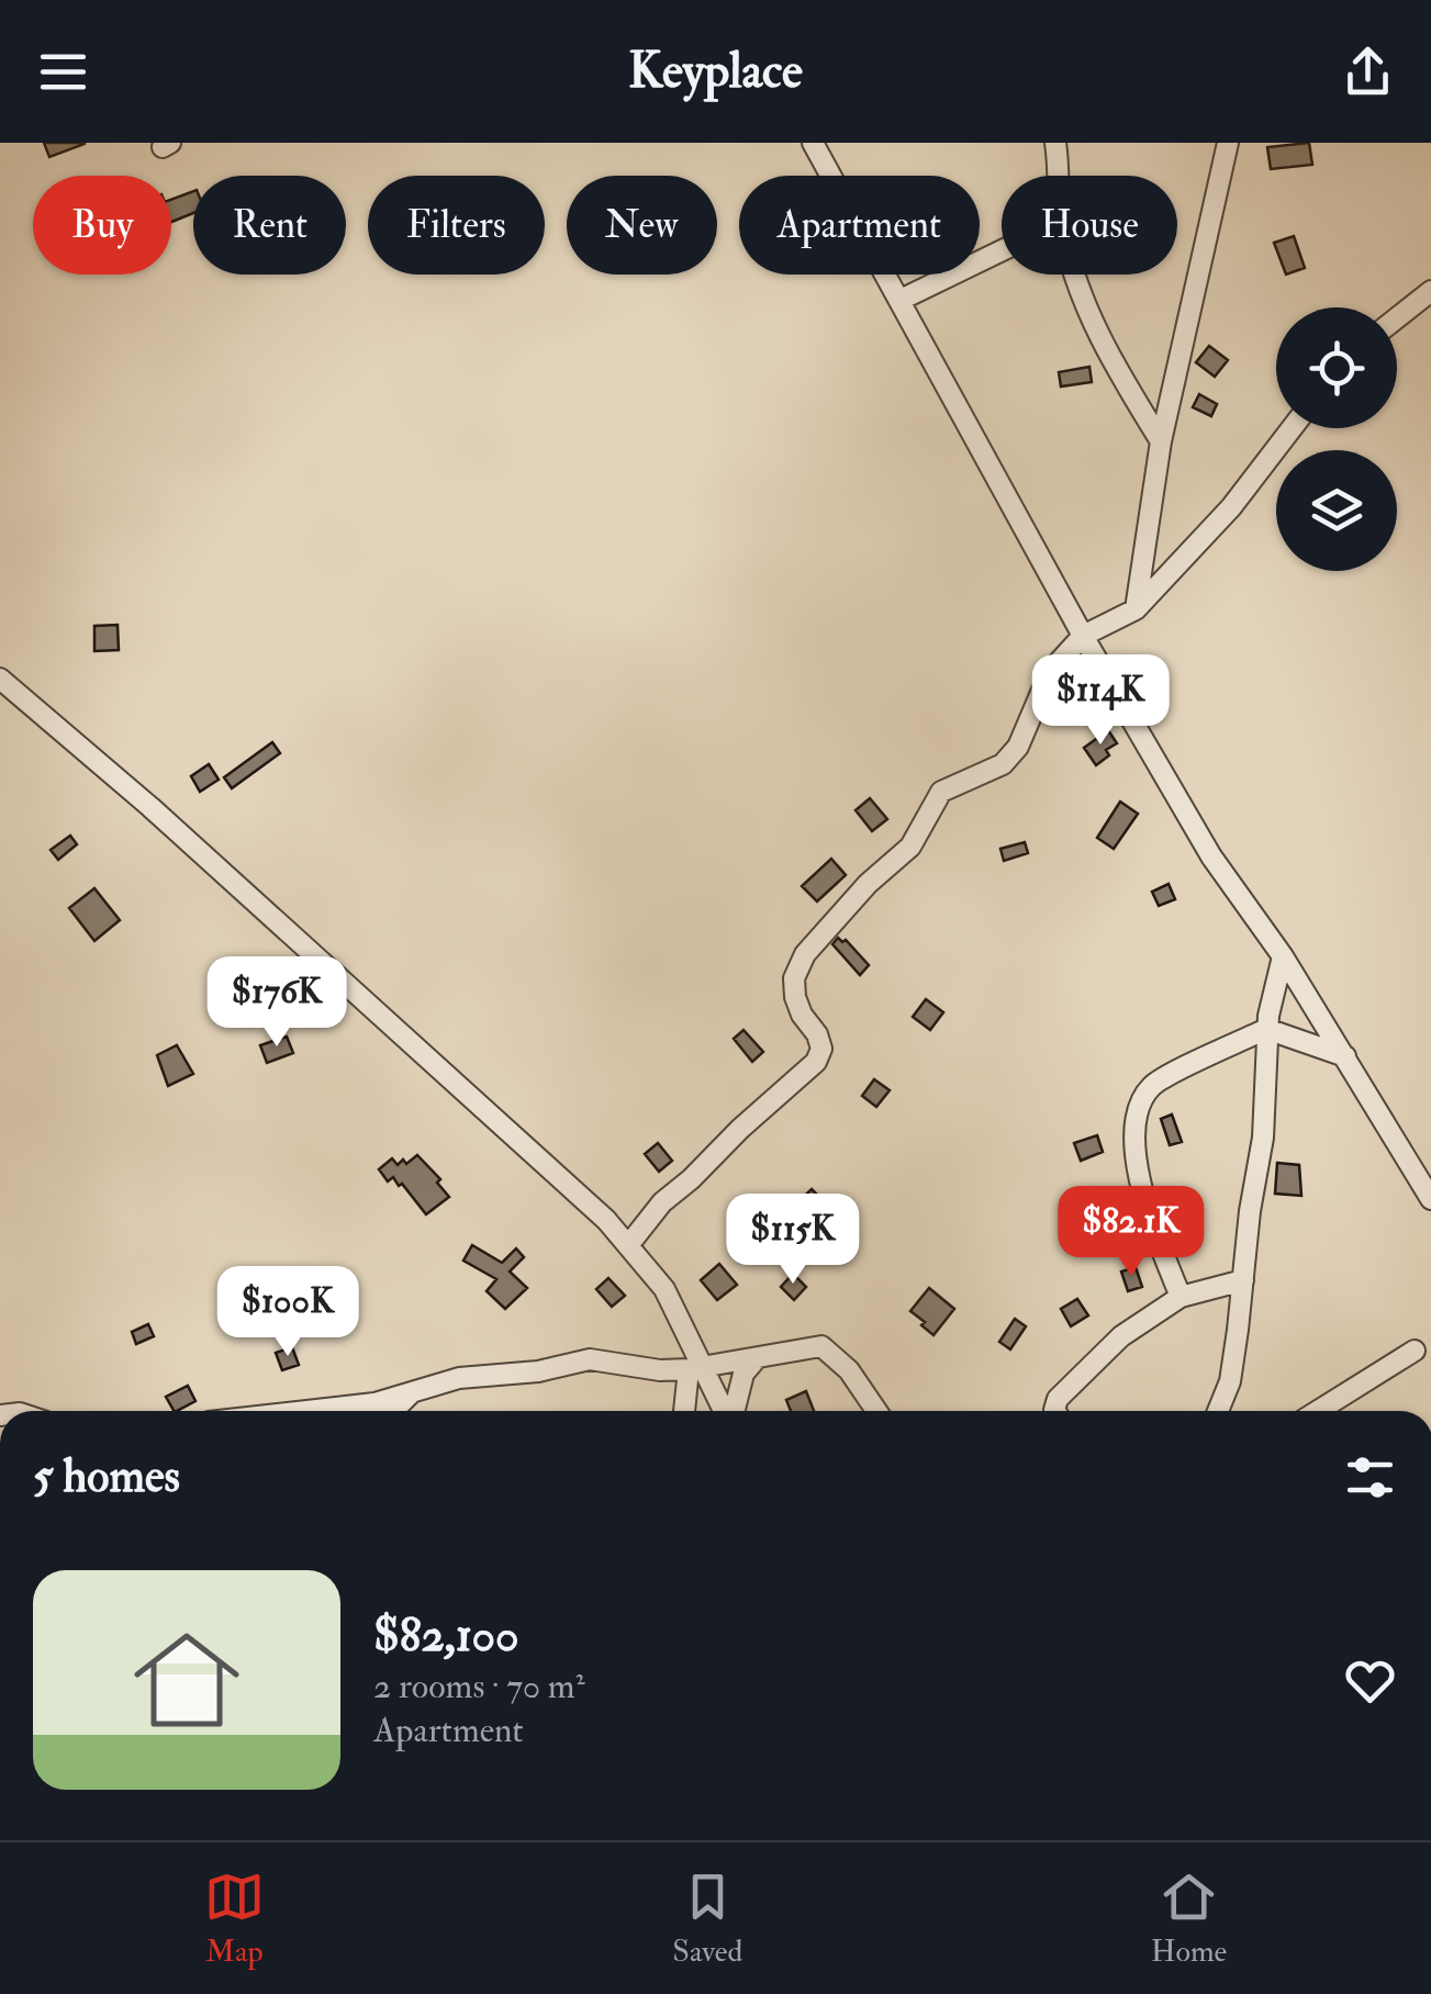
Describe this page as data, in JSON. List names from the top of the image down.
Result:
{
  "page": {
    "header": "Keyplace",
    "chip": [
      "Buy",
      "Rent",
      "Filters",
      "New",
      "Apartment",
      "House"
    ],
    "price": [
      "$114K",
      "$176K",
      "$82.1K",
      "$115K",
      "$100K"
    ],
    "heading": "5 homes",
    "list": [
      {
        "name": "$82,100",
        "note": "2 rooms · 70 m² · Apartment"
      }
    ],
    "tabs": ["Map", "Saved", "Home"]
  }
}
